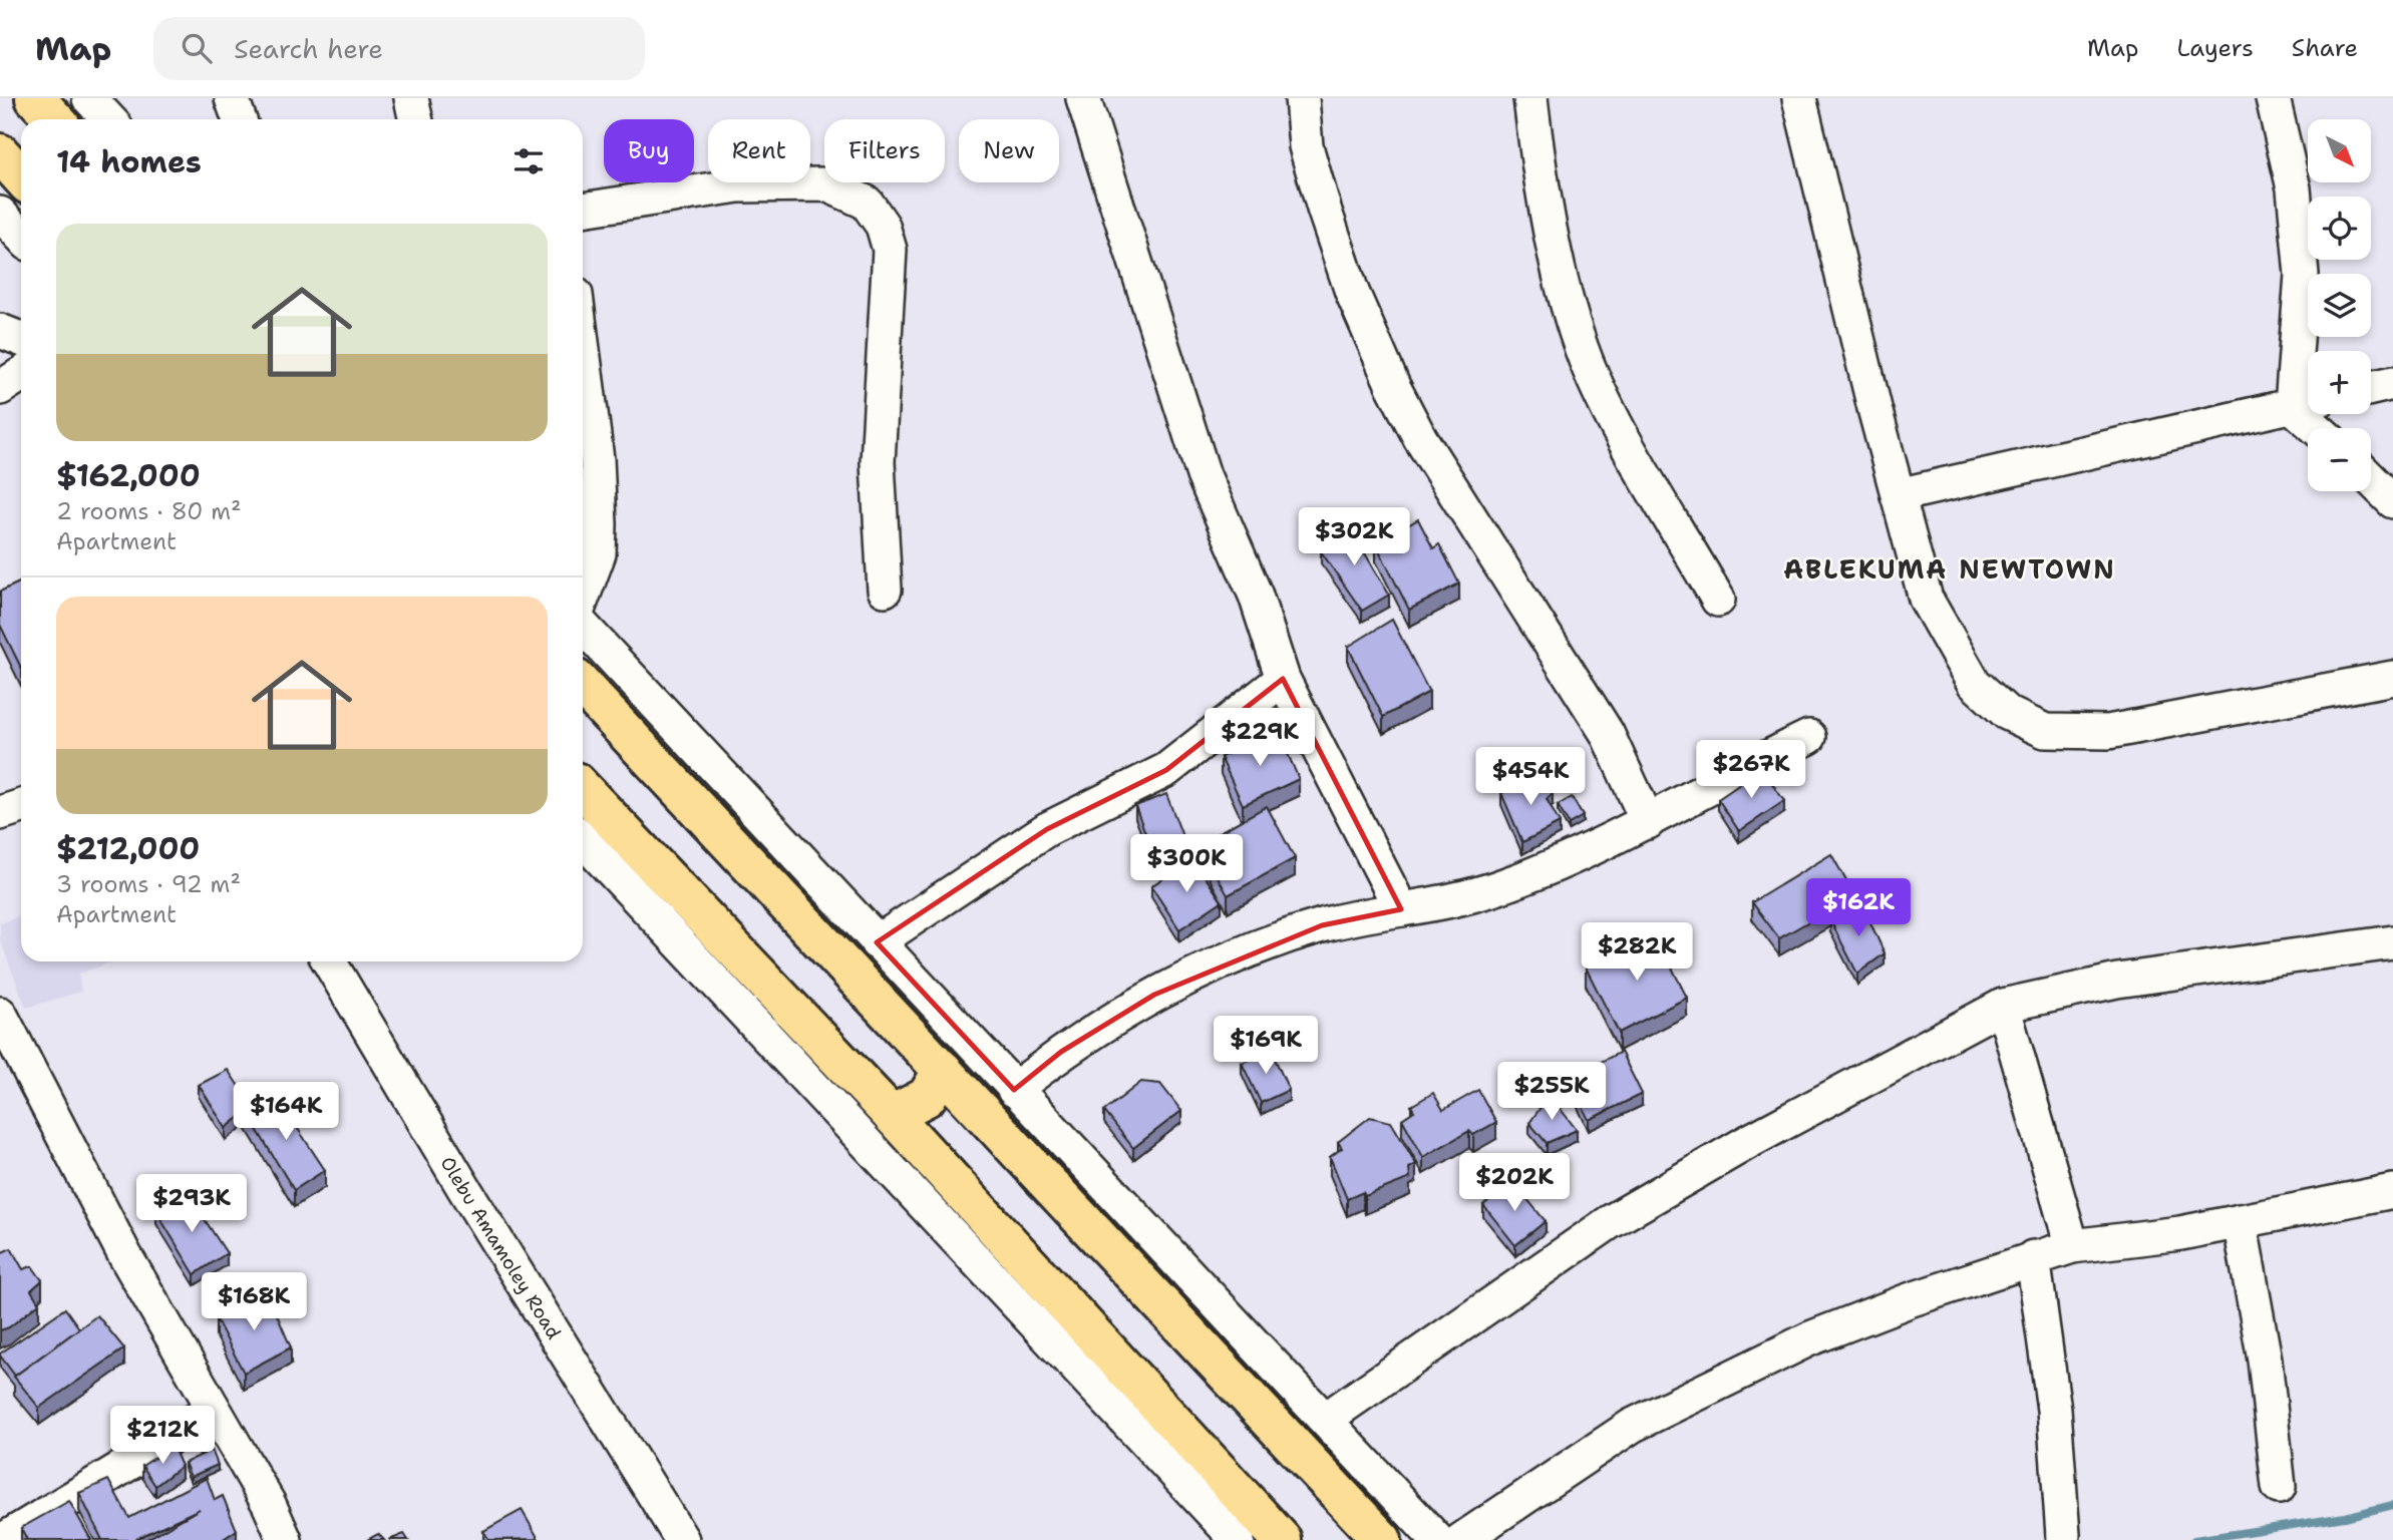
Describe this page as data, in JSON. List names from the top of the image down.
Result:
{
  "streets": {
    "street": ["Olebu Amamoley Road"]
  },
  "districts": ["ABLEKUMA NEWTOWN"],
  "north": "bottom right",
  "page": {
    "header": "Map",
    "search": "Search here",
    "nav": ["Map", "Layers", "Share"],
    "map_buttons": ["+", "−"],
    "chip": [
      "Buy",
      "Rent",
      "Filters",
      "New"
    ],
    "heading": "14 homes",
    "list": [
      {
        "name": "$162,000",
        "note": "2 rooms · 80 m² · Apartment"
      },
      {
        "name": "$212,000",
        "note": "3 rooms · 92 m² · Apartment"
      }
    ],
    "price": [
      "$302K",
      "$229K",
      "$267K",
      "$454K",
      "$300K",
      "$162K",
      "$282K",
      "$169K",
      "$255K",
      "$164K",
      "$202K",
      "$293K",
      "$168K",
      "$212K"
    ]
  }
}
